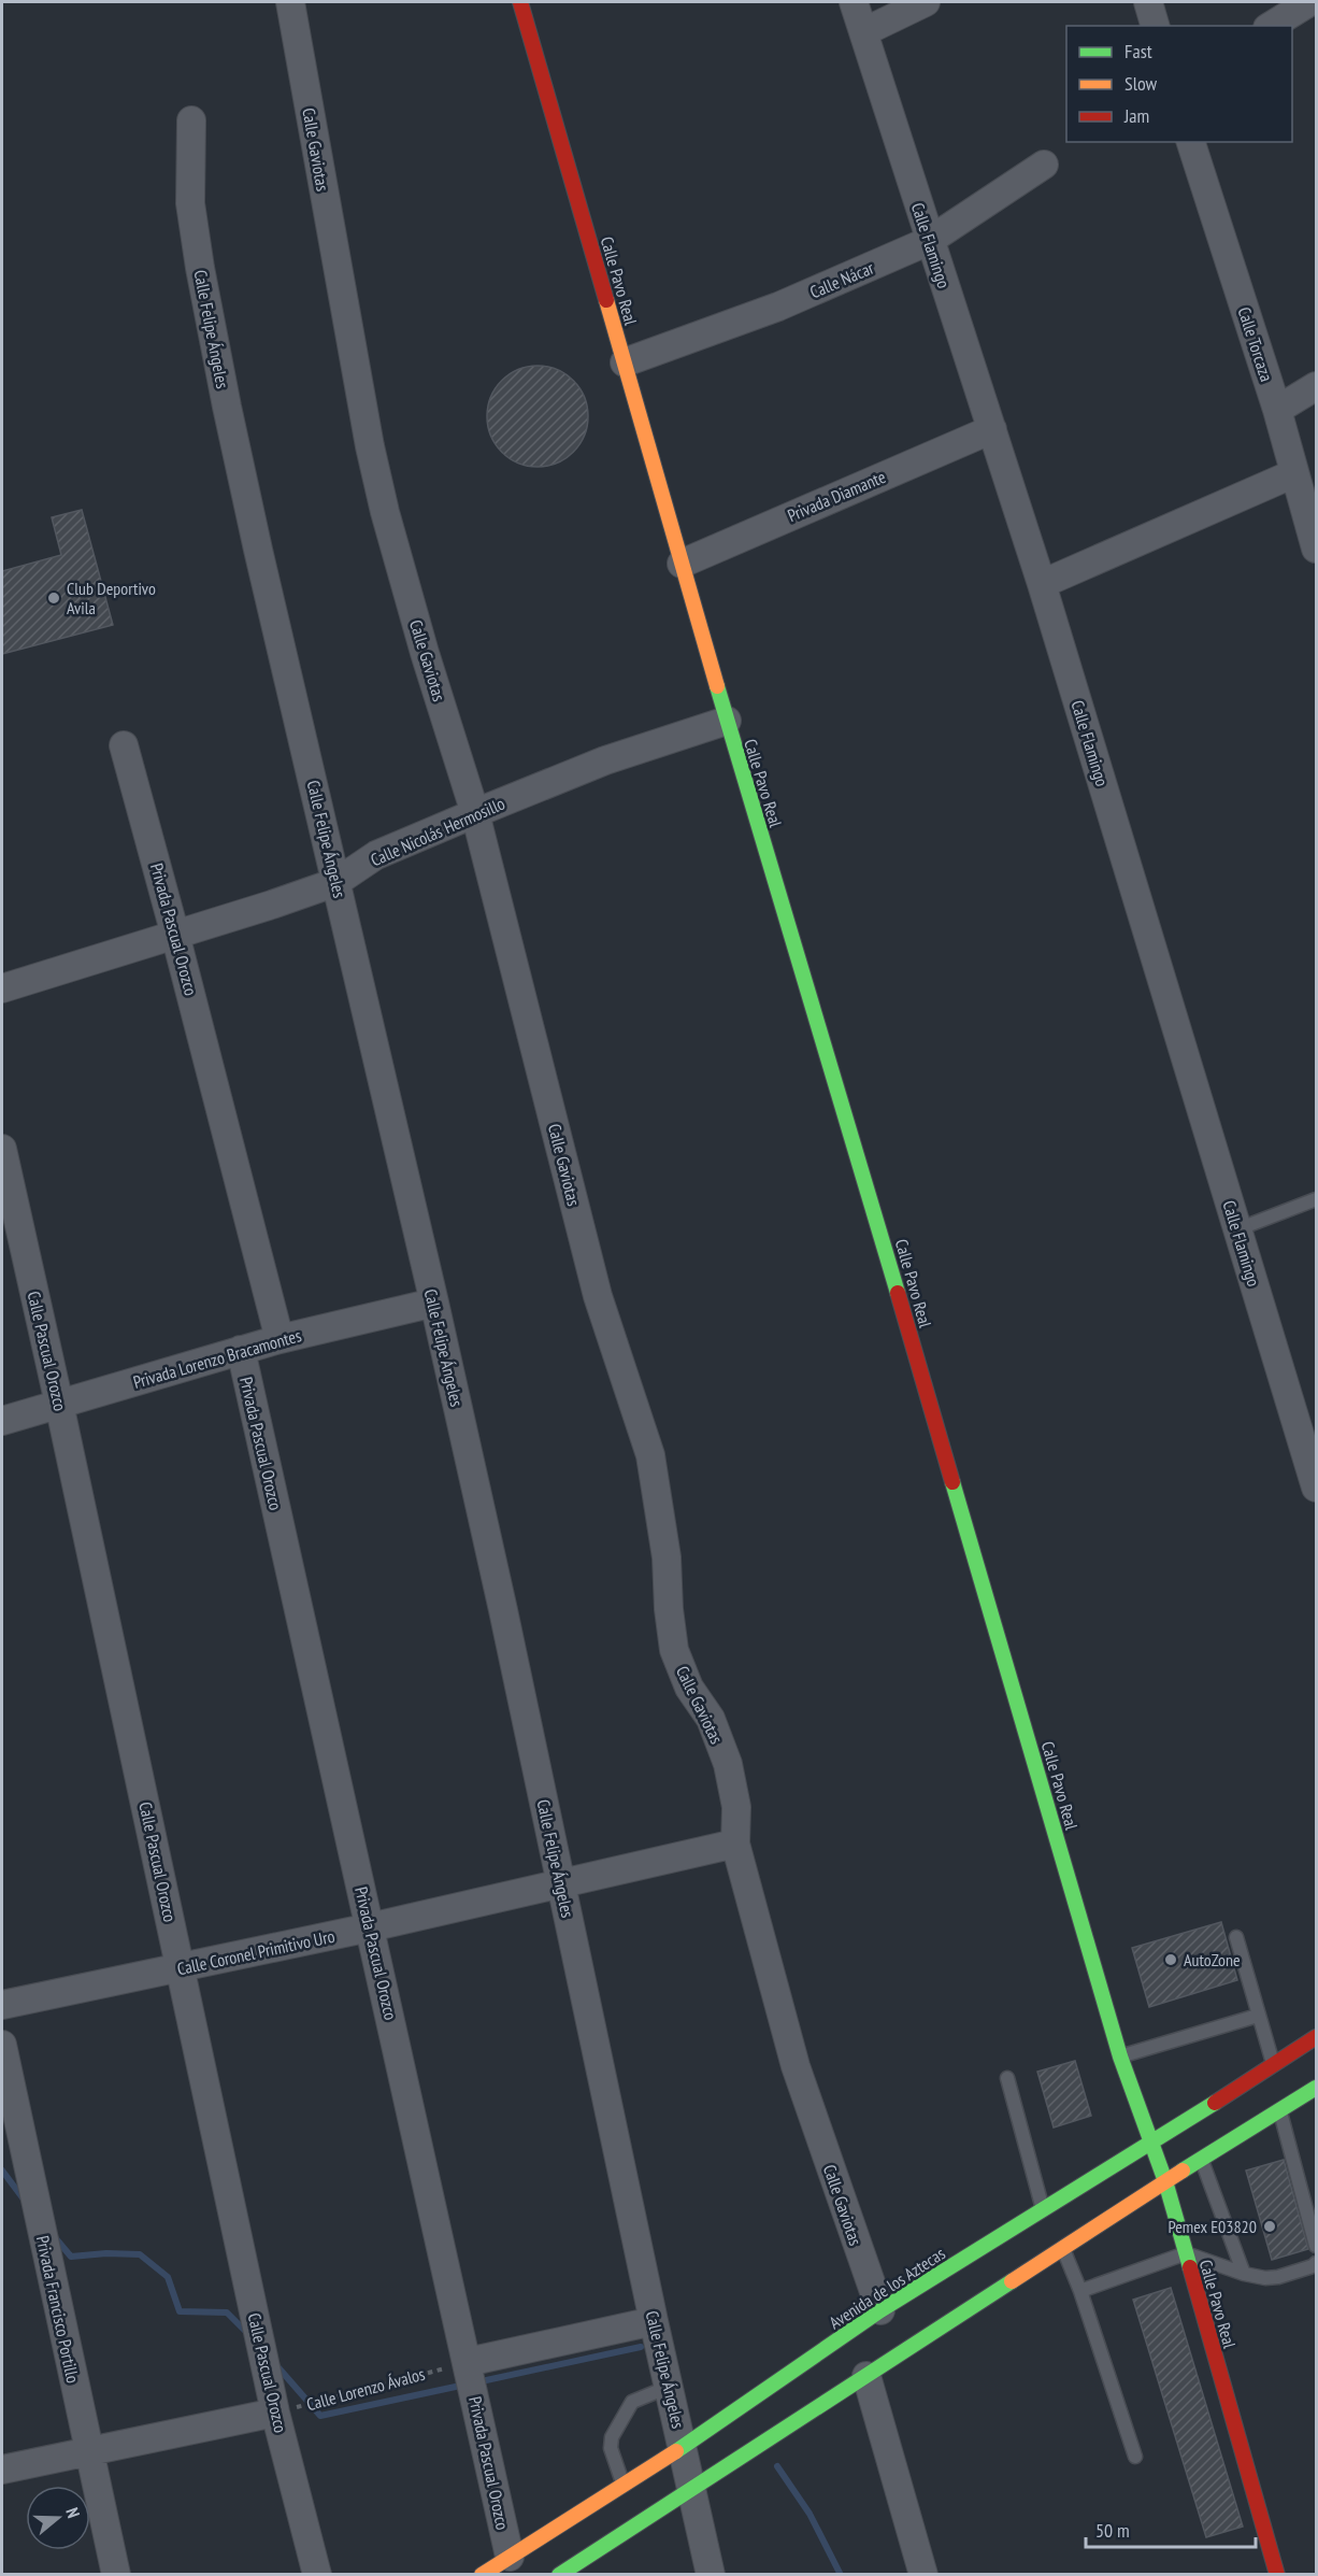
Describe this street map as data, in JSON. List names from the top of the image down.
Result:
{
  "streets": {
    "street": [
      "Calle Gaviotas",
      "Calle Flamingo",
      "Calle Nácar",
      "Calle Pavo Real",
      "Calle Felipe Ángeles",
      "Calle Torcaza",
      "Privada Diamante",
      "Calle Nicolás Hermosillo",
      "Privada Pascual Orozco",
      "Calle Pascual Orozco",
      "Privada Lorenzo Bracamontes",
      "Calle Coronel Primitivo Uro",
      "Avenida de los Aztecas",
      "Privada Francisco Portillo"
    ],
    "path": ["Calle Lorenzo Ávalos"]
  },
  "crossings": [
    ["Calle Gaviotas", "Calle Nicolás Hermosillo"],
    ["Calle Gaviotas", "Calle Coronel Primitivo Uro"],
    ["Calle Gaviotas", "Avenida de los Aztecas"],
    ["Calle Flamingo", "Calle Nácar"],
    ["Calle Flamingo", "Privada Diamante"],
    ["Calle Nácar", "Calle Pavo Real"],
    ["Calle Pavo Real", "Privada Diamante"],
    ["Calle Pavo Real", "Calle Nicolás Hermosillo"],
    ["Calle Pavo Real", "Avenida de los Aztecas"],
    ["Calle Felipe Ángeles", "Calle Nicolás Hermosillo"],
    ["Calle Felipe Ángeles", "Privada Lorenzo Bracamontes"],
    ["Calle Felipe Ángeles", "Calle Coronel Primitivo Uro"],
    ["Calle Felipe Ángeles", "Avenida de los Aztecas"],
    ["Calle Nicolás Hermosillo", "Privada Pascual Orozco"],
    ["Privada Pascual Orozco", "Privada Lorenzo Bracamontes"],
    ["Privada Pascual Orozco", "Calle Coronel Primitivo Uro"],
    ["Privada Pascual Orozco", "Avenida de los Aztecas"],
    ["Privada Pascual Orozco", "Calle Lorenzo Ávalos"],
    ["Calle Pascual Orozco", "Privada Lorenzo Bracamontes"],
    ["Calle Pascual Orozco", "Calle Coronel Primitivo Uro"],
    ["Calle Pascual Orozco", "Calle Lorenzo Ávalos"]
  ],
  "places": ["Club Deportivo Avila", "AutoZone", "Pemex E03820"],
  "legend": ["Fast", "Slow", "Jam"],
  "scale_bar": "50 m",
  "north": "right"
}
